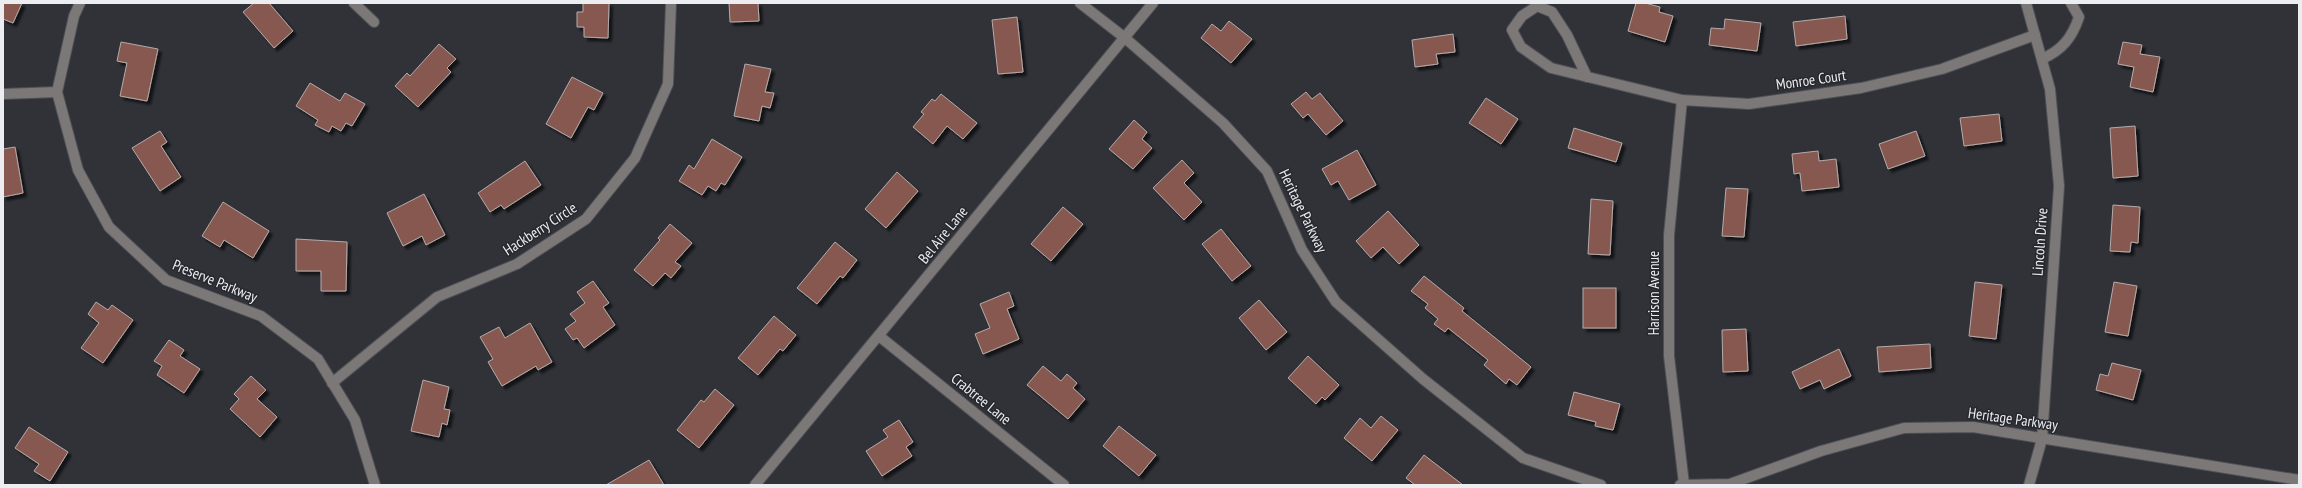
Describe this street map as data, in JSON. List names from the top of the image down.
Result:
{
  "streets": {
    "street": [
      "Monroe Court",
      "Heritage Parkway",
      "Hackberry Circle",
      "Bel Aire Lane",
      "Lincoln Drive",
      "Preserve Parkway",
      "Harrison Avenue",
      "Crabtree Lane"
    ]
  },
  "crossings": [
    ["Monroe Court", "Lincoln Drive"],
    ["Monroe Court", "Harrison Avenue"],
    ["Heritage Parkway", "Bel Aire Lane"],
    ["Heritage Parkway", "Lincoln Drive"],
    ["Heritage Parkway", "Harrison Avenue"],
    ["Hackberry Circle", "Preserve Parkway"],
    ["Bel Aire Lane", "Crabtree Lane"]
  ]
}
